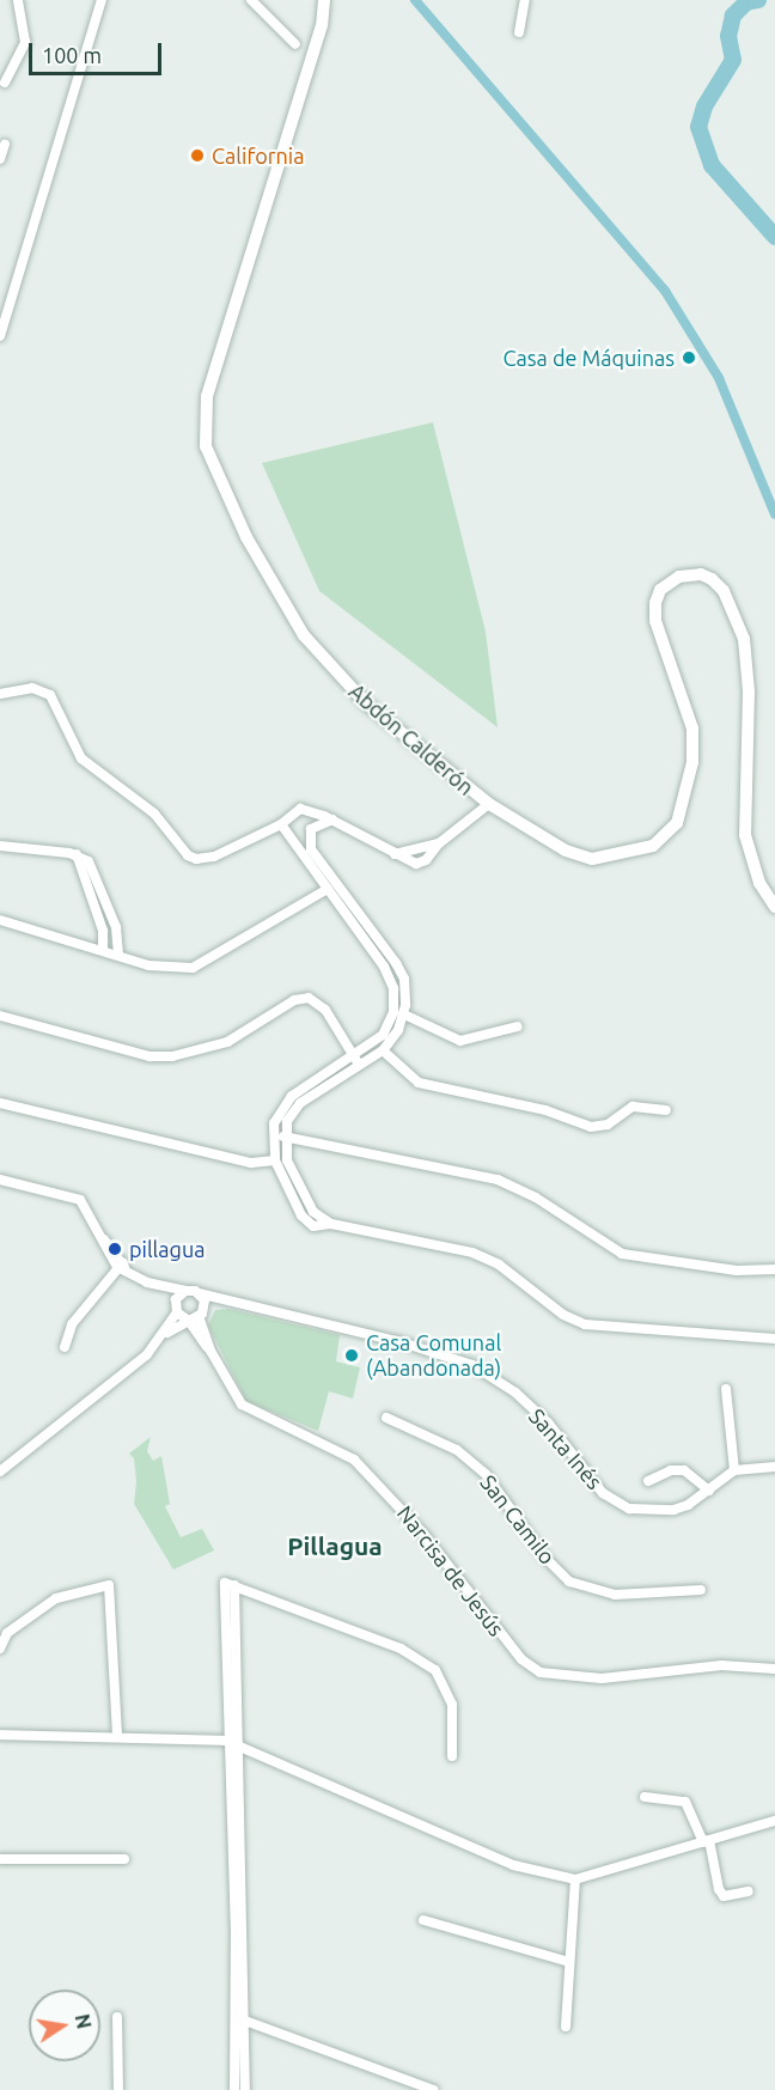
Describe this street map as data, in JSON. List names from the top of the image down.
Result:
{
  "streets": {
    "street": [
      "Abdón Calderón",
      "Santa Inés",
      "San Camilo",
      "Narcisa de Jesús"
    ]
  },
  "districts": ["Pillagua"],
  "places": [
    "California",
    "Casa de Máquinas",
    "pillagua",
    "Casa Comunal (Abandonada)"
  ],
  "scale_bar": "100 m",
  "north": "right"
}
